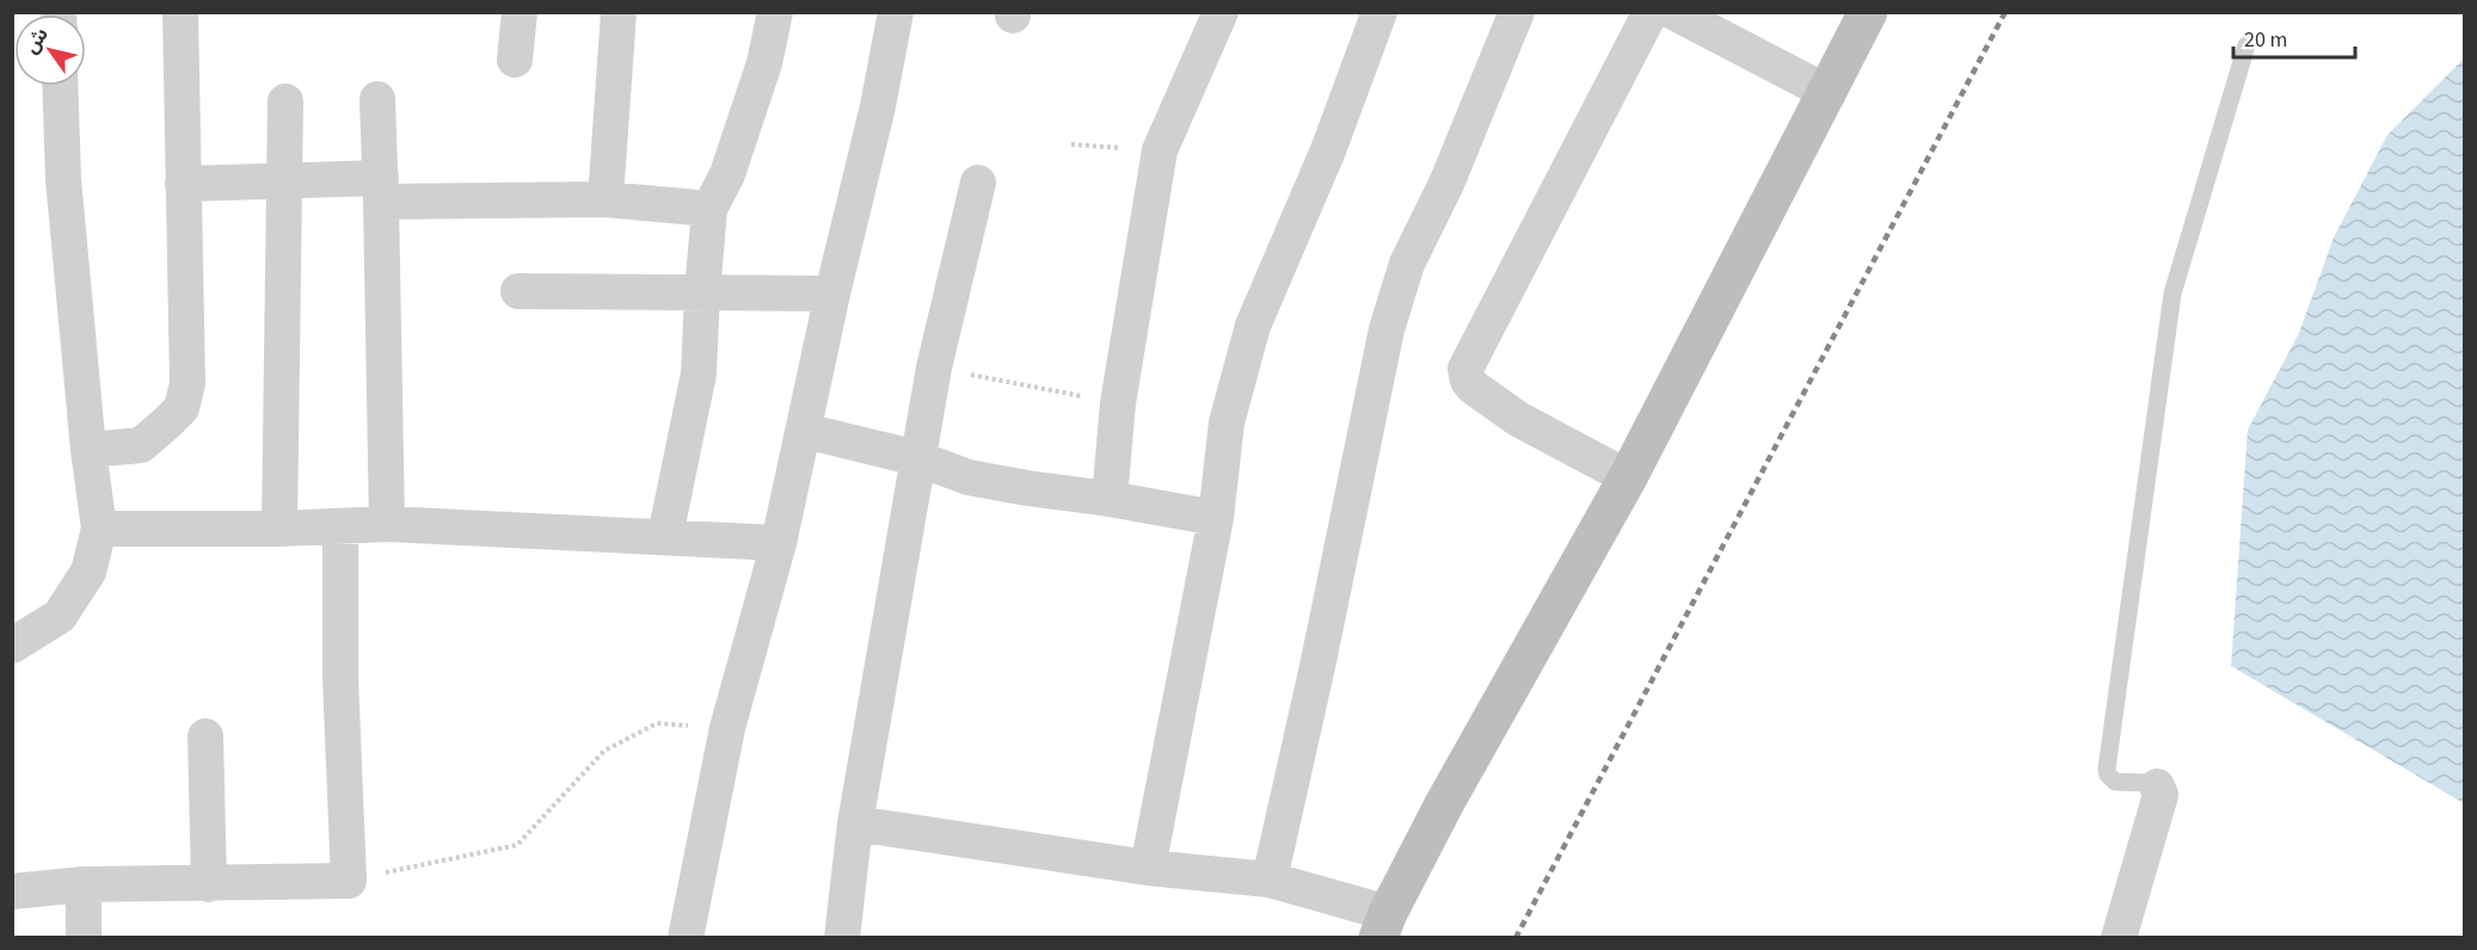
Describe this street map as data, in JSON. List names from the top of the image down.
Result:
{
  "scale_bar": "20 m",
  "north": "top left"
}
